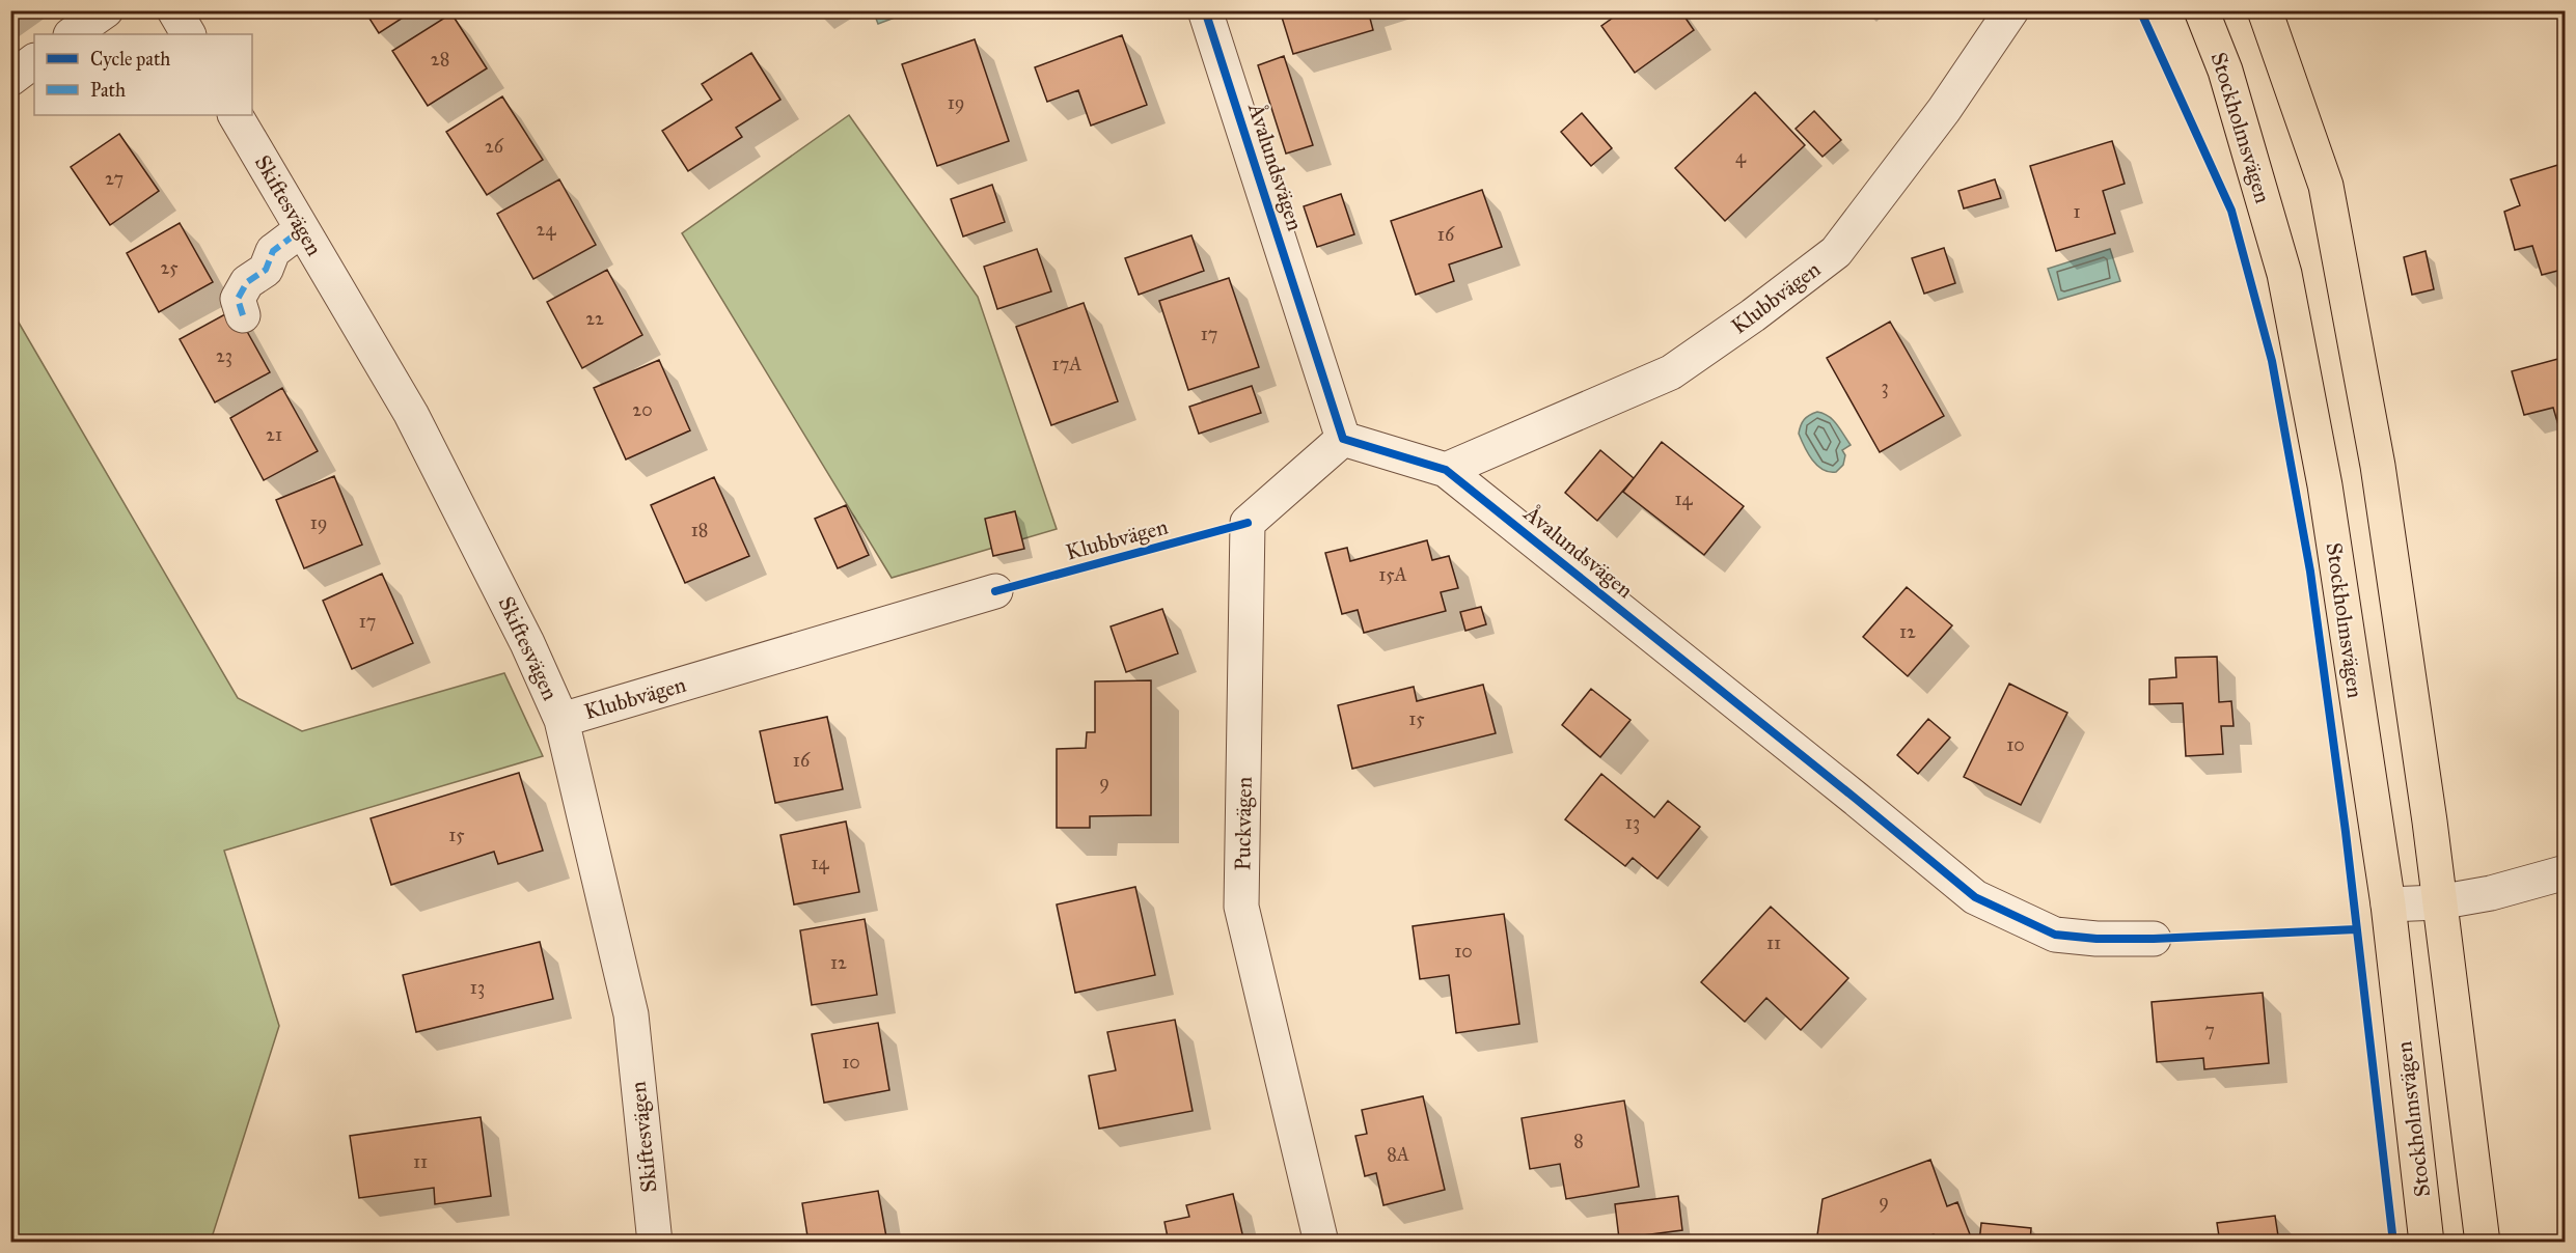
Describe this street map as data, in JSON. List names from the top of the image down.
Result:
{
  "streets": {
    "main road": ["Stockholmsvägen"],
    "street": [
      "Åvalundsvägen",
      "Skiftesvägen",
      "Klubbvägen",
      "Puckvägen"
    ]
  },
  "crossings": [
    ["Åvalundsvägen", "Klubbvägen"],
    ["Åvalundsvägen", "Puckvägen"],
    ["Skiftesvägen", "Klubbvägen"]
  ],
  "house_numbers": [
    "28",
    "19",
    "26",
    "4",
    "27",
    "1",
    "24",
    "16",
    "25",
    "22",
    "17",
    "23",
    "17A",
    "3",
    "20",
    "21",
    "14",
    "19",
    "18",
    "15A",
    "17",
    "12",
    "15",
    "10",
    "16",
    "9",
    "13",
    "15",
    "14",
    "11",
    "10",
    "12",
    "13",
    "7",
    "10",
    "8",
    "8A",
    "11",
    "9"
  ],
  "legend": ["Cycle path", "Path"]
}
